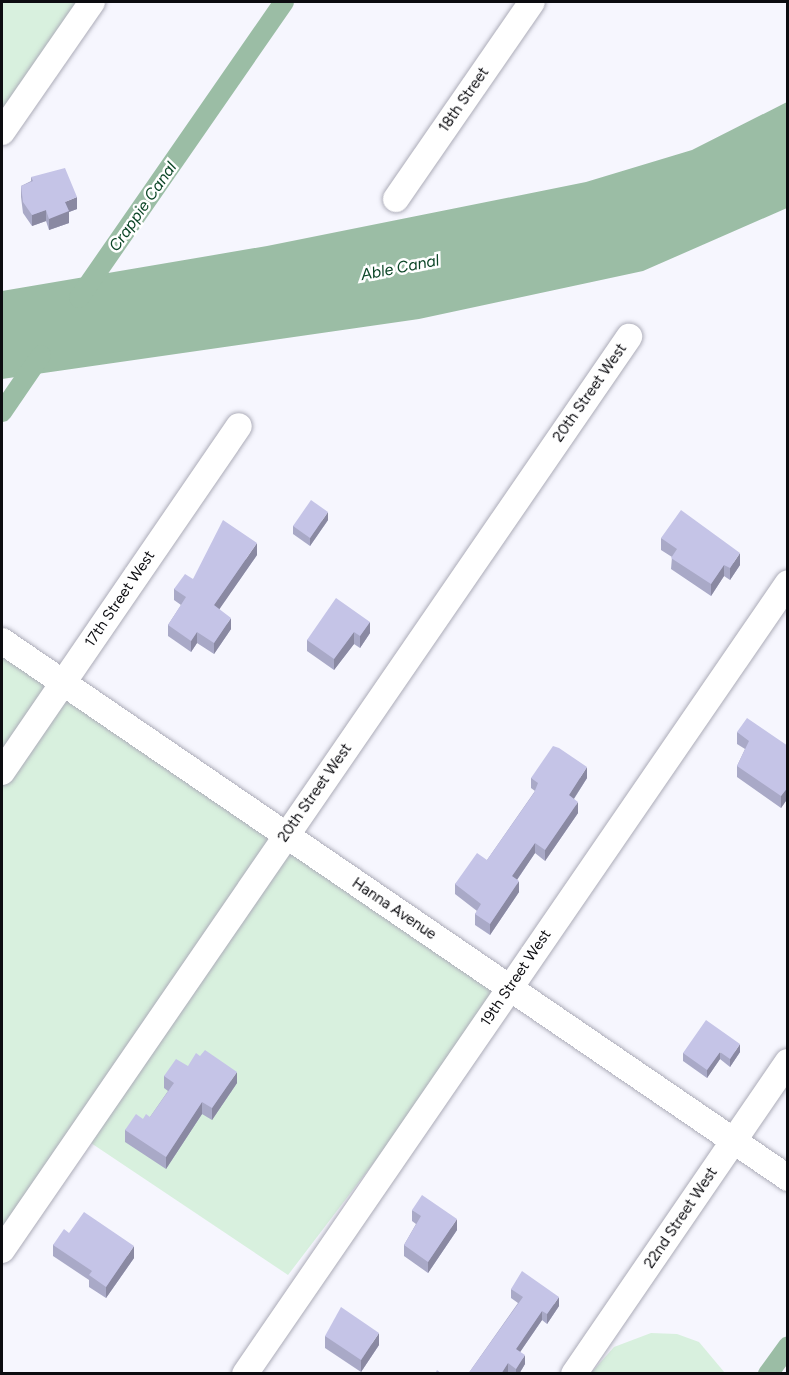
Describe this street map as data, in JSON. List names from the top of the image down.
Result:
{
  "streets": {
    "street": [
      "18th Street",
      "20th Street West",
      "17th Street West",
      "Hanna Avenue",
      "19th Street West",
      "22nd Street West"
    ]
  },
  "crossings": [
    ["20th Street West", "Hanna Avenue"],
    ["17th Street West", "Hanna Avenue"],
    ["Hanna Avenue", "19th Street West"],
    ["Hanna Avenue", "22nd Street West"]
  ],
  "water": ["Crappie Canal", "Able Canal"]
}
